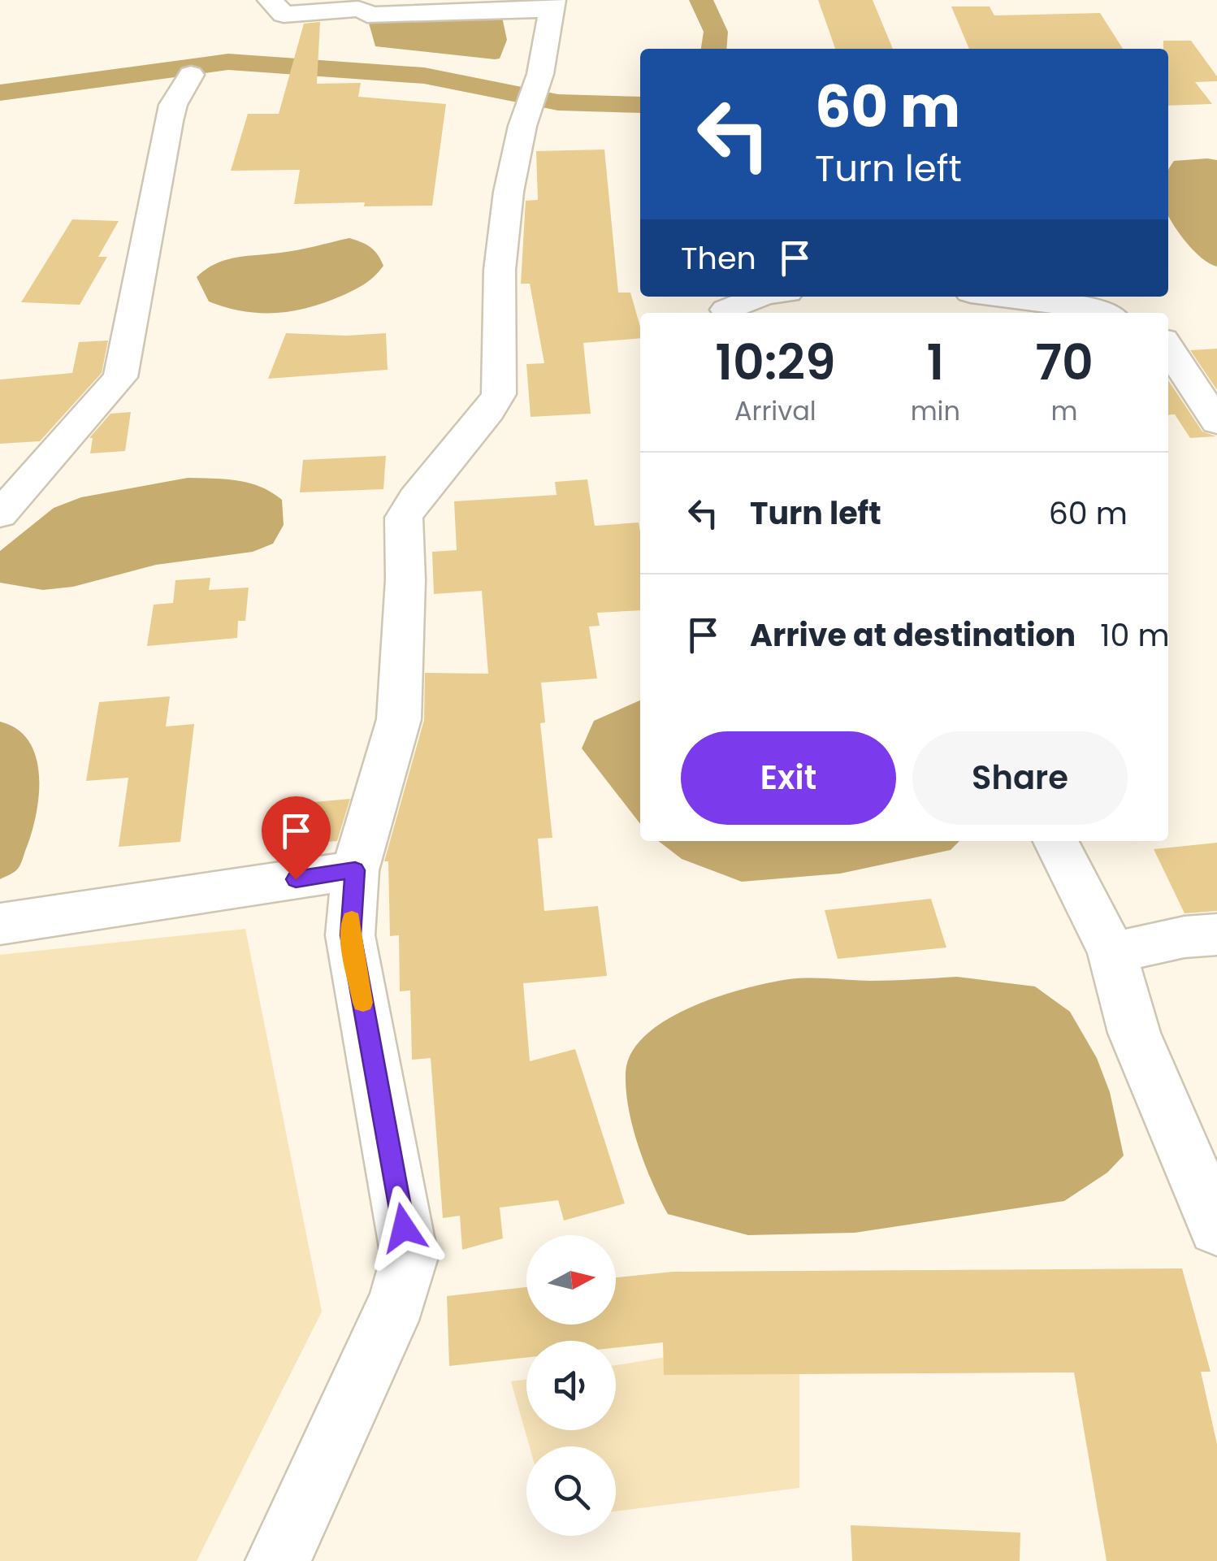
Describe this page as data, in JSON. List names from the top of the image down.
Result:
{
  "north": "right",
  "page": {
    "turn": ["60 m", "Turn left"],
    "then": "Then",
    "eta": [
      "10:29",
      "Arrival",
      "1",
      "min",
      "70",
      "m"
    ],
    "list": [
      {
        "name": "Turn left",
        "value": "60 m"
      },
      {
        "name": "Arrive at destination",
        "value": "10 m"
      }
    ],
    "buttons": ["Exit", "Share"]
  }
}
